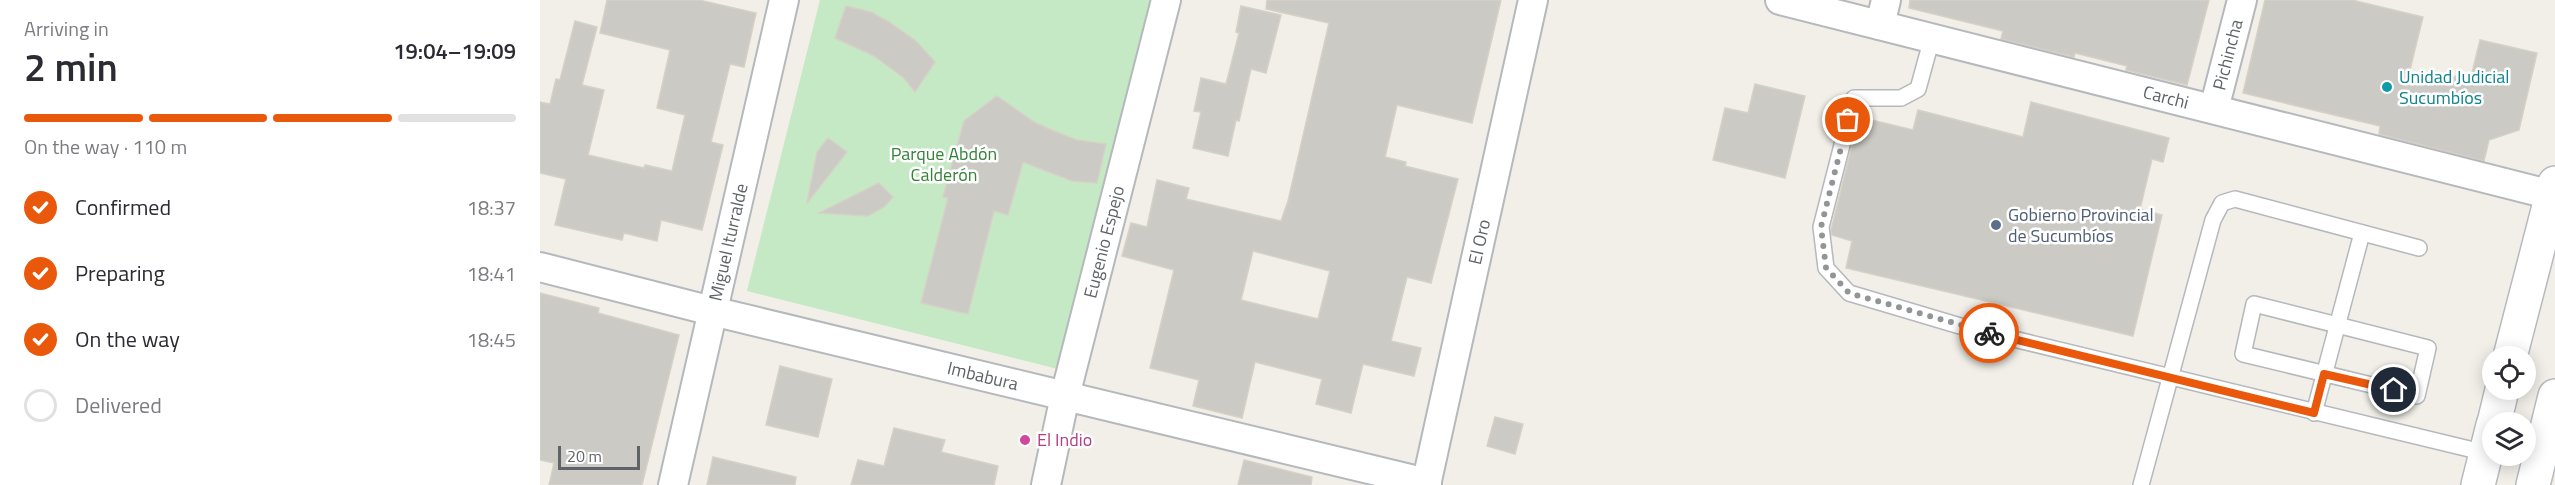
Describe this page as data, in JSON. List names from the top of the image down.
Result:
{
  "streets": {
    "street": [
      "Pichincha",
      "Carchi",
      "Miguel Iturralde",
      "Eugenio Espejo",
      "El Oro",
      "Imbabura"
    ]
  },
  "crossings": [
    ["Pichincha", "Carchi"],
    ["Miguel Iturralde", "Imbabura"],
    ["Eugenio Espejo", "Imbabura"],
    ["El Oro", "Imbabura"]
  ],
  "parks": ["Parque Abdón Calderón"],
  "places": ["Unidad Judicial Sucumbíos", "Gobierno Provincial de Sucumbíos", "El Indio"],
  "scale_bar": "20 m",
  "page": {
    "heading": ["2 min", "Arriving in", "19:04–19:09"],
    "bar": "On the way · 110 m",
    "list": [
      ["Confirmed", "18:37"],
      ["Preparing", "18:41"],
      ["On the way", "18:45"],
      "Delivered"
    ],
    "scale": "20 m"
  }
}
